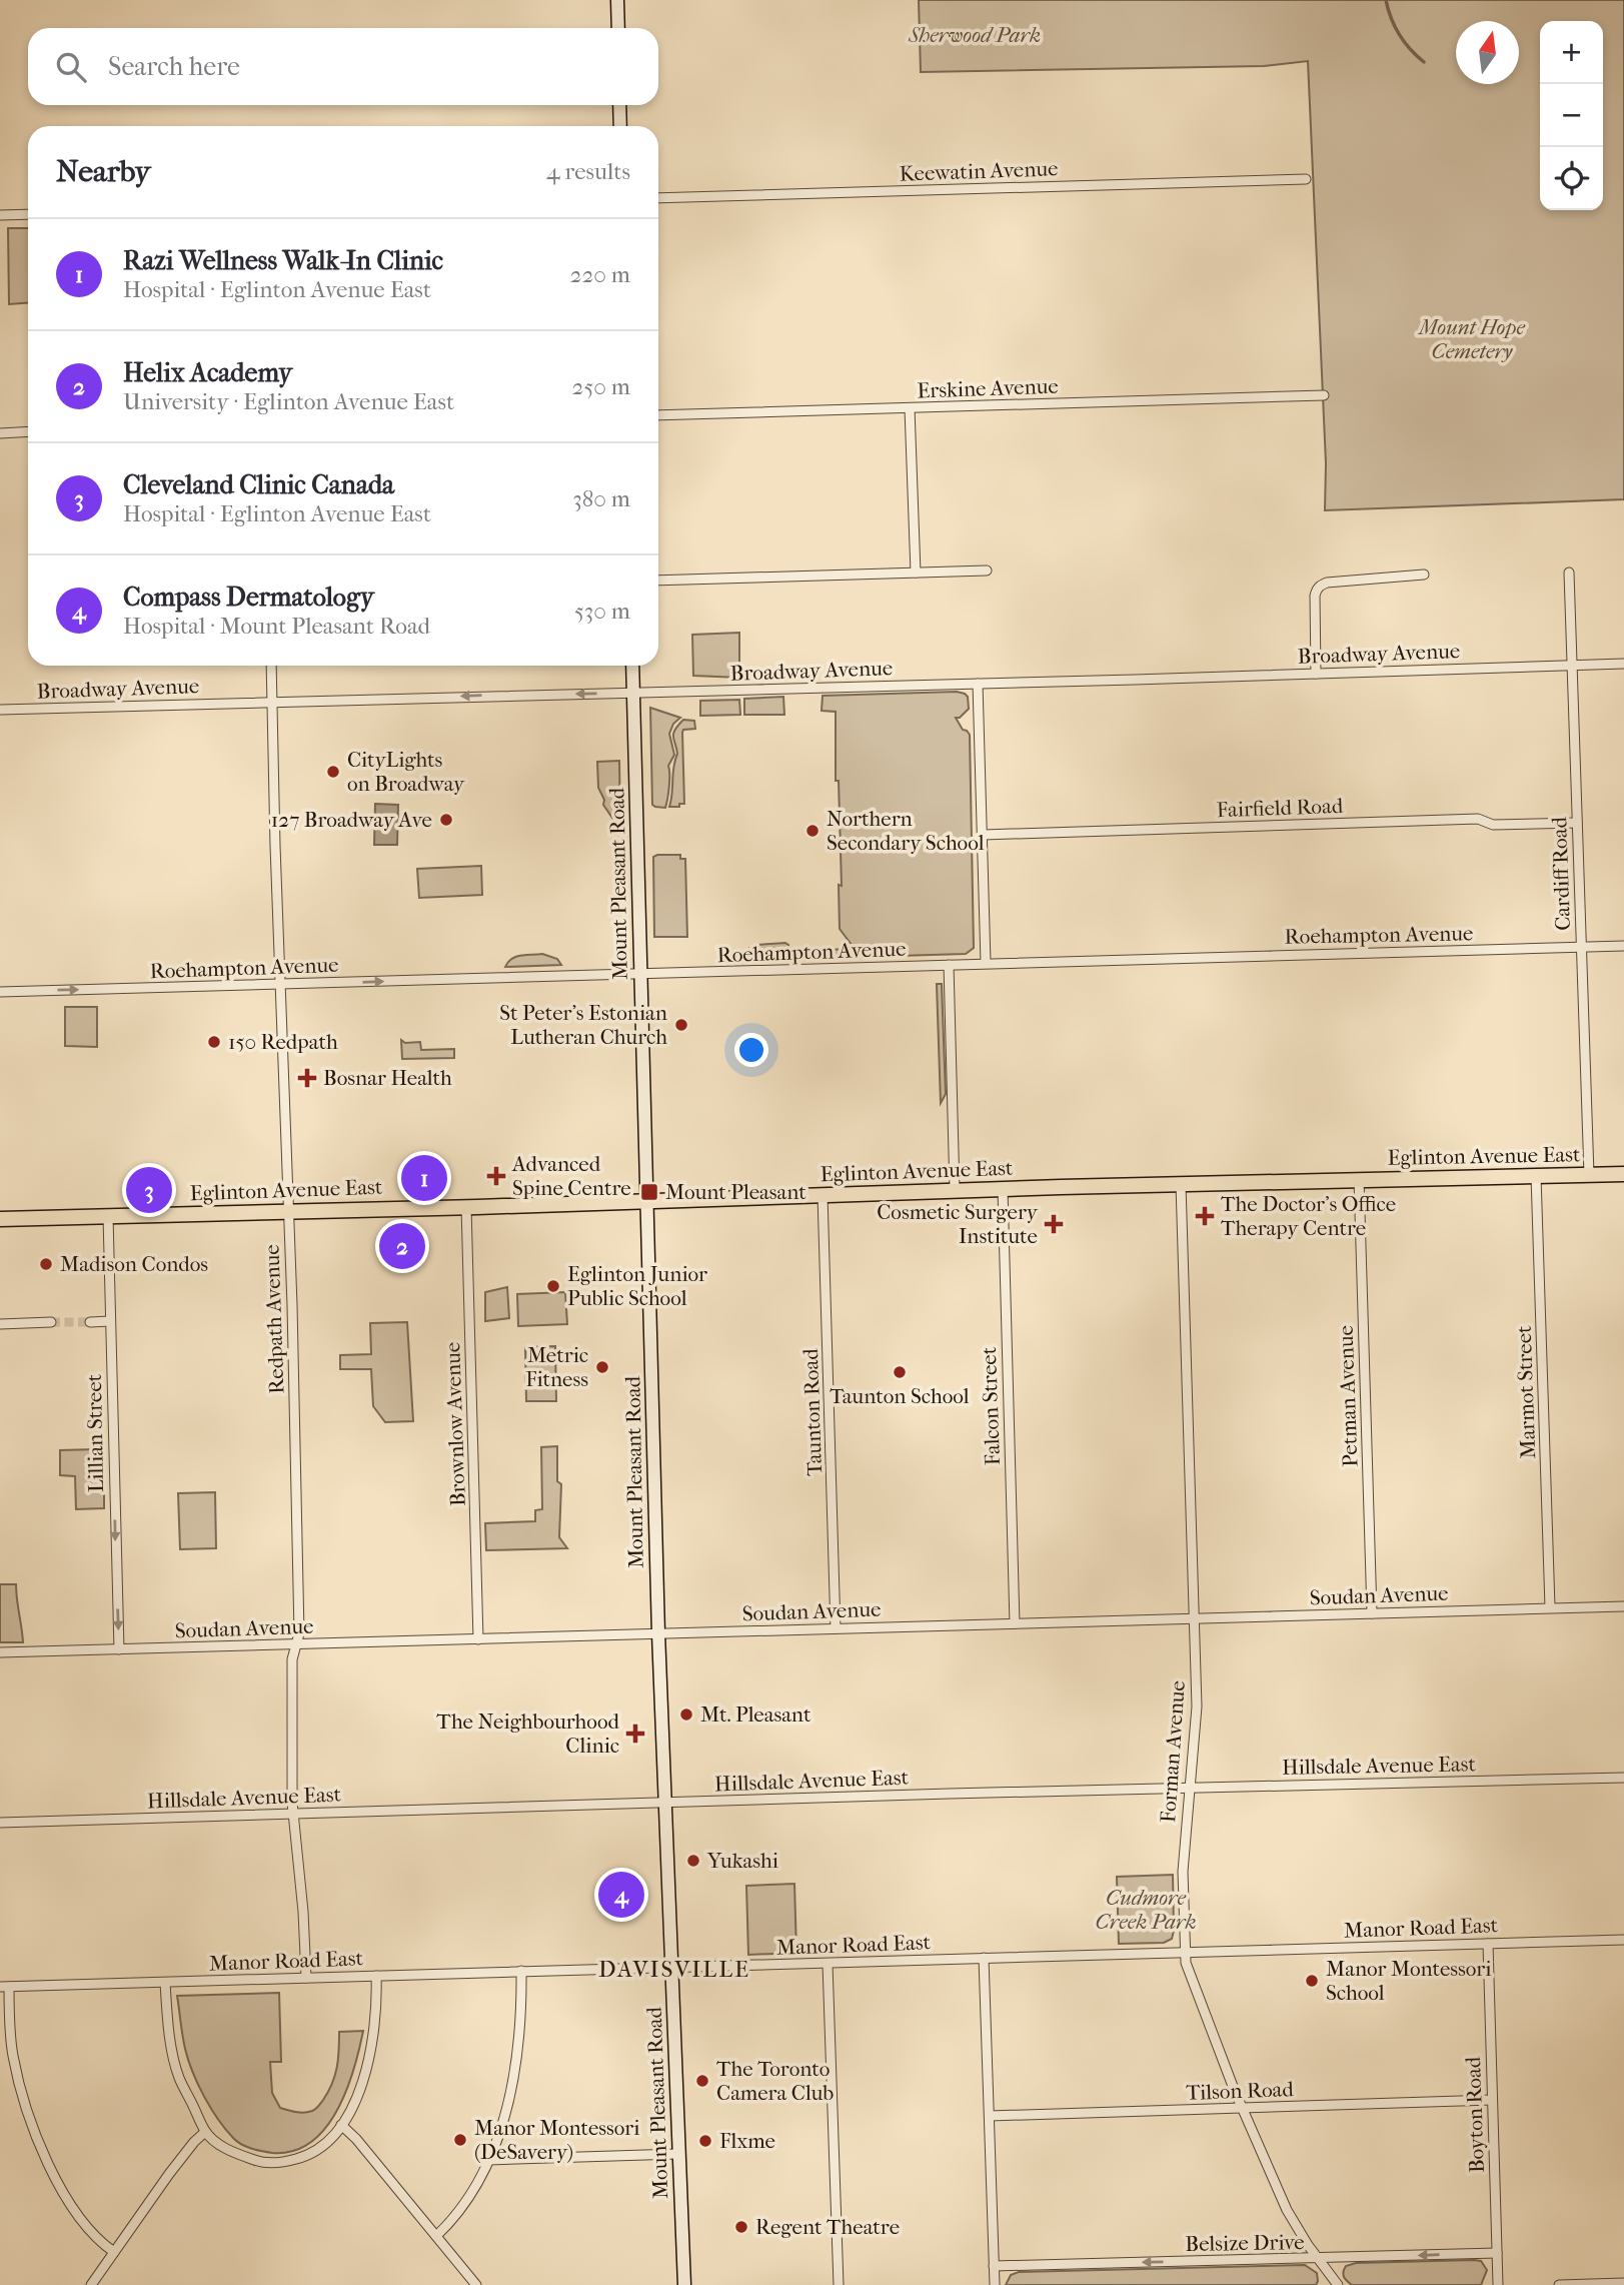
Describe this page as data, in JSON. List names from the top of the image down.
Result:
{
  "streets": {
    "main road": ["Mount Pleasant Road", "Eglinton Avenue East"],
    "street": [
      "Keewatin Avenue",
      "Erskine Avenue",
      "Broadway Avenue",
      "Fairfield Road",
      "Cardiff Road",
      "Roehampton Avenue",
      "Redpath Avenue",
      "Marmot Street",
      "Petman Avenue",
      "Falcon Street",
      "Taunton Road",
      "Brownlow Avenue",
      "Lillian Street",
      "Soudan Avenue",
      "Forman Avenue",
      "Hillsdale Avenue East",
      "Manor Road East",
      "Tilson Road",
      "Boyton Road",
      "Belsize Drive"
    ]
  },
  "crossings": [
    ["Broadway Avenue", "Cardiff Road"],
    ["Broadway Avenue", "Mount Pleasant Road"],
    ["Broadway Avenue", "Redpath Avenue"],
    ["Fairfield Road", "Cardiff Road"],
    ["Cardiff Road", "Roehampton Avenue"],
    ["Cardiff Road", "Eglinton Avenue East"],
    ["Mount Pleasant Road", "Roehampton Avenue"],
    ["Mount Pleasant Road", "Eglinton Avenue East"],
    ["Mount Pleasant Road", "Soudan Avenue"],
    ["Mount Pleasant Road", "Hillsdale Avenue East"],
    ["Mount Pleasant Road", "Manor Road East"],
    ["Roehampton Avenue", "Redpath Avenue"],
    ["Eglinton Avenue East", "Redpath Avenue"],
    ["Eglinton Avenue East", "Marmot Street"],
    ["Eglinton Avenue East", "Petman Avenue"],
    ["Eglinton Avenue East", "Falcon Street"],
    ["Eglinton Avenue East", "Taunton Road"],
    ["Eglinton Avenue East", "Brownlow Avenue"],
    ["Eglinton Avenue East", "Lillian Street"],
    ["Eglinton Avenue East", "Forman Avenue"],
    ["Redpath Avenue", "Soudan Avenue"],
    ["Redpath Avenue", "Hillsdale Avenue East"],
    ["Redpath Avenue", "Manor Road East"],
    ["Marmot Street", "Soudan Avenue"],
    ["Petman Avenue", "Soudan Avenue"],
    ["Falcon Street", "Soudan Avenue"],
    ["Taunton Road", "Soudan Avenue"],
    ["Brownlow Avenue", "Soudan Avenue"],
    ["Lillian Street", "Soudan Avenue"],
    ["Soudan Avenue", "Forman Avenue"],
    ["Forman Avenue", "Hillsdale Avenue East"],
    ["Forman Avenue", "Manor Road East"],
    ["Forman Avenue", "Tilson Road"],
    ["Forman Avenue", "Belsize Drive"],
    ["Manor Road East", "Boyton Road"],
    ["Tilson Road", "Boyton Road"],
    ["Boyton Road", "Belsize Drive"]
  ],
  "one_way": ["Roehampton Avenue", "Lillian Street", "Belsize Drive"],
  "districts": ["DAVISVILLE"],
  "parks": ["Sherwood Park", "Mount Hope Cemetery", "Cudmore Creek Park"],
  "places": {
    "other": [
      "CityLights on Broadway",
      "127 Broadway Ave",
      "Northern Secondary School",
      "St Peter's Estonian Lutheran Church",
      "150 Redpath",
      "Madison Condos",
      "Eglinton Junior Public School",
      "Metric Fitness",
      "Taunton School",
      "Mt. Pleasant",
      "Yukashi",
      "Manor Montessori School",
      "The Toronto Camera Club",
      "Manor Montessori (DeSavery)",
      "Flxme",
      "Regent Theatre"
    ],
    "health": [
      "Bosnar Health",
      "Advanced Spine Centre",
      "The Doctor's Office Therapy Centre",
      "Cosmetic Surgery Institute",
      "The Neighbourhood Clinic"
    ],
    "transit": ["Mount Pleasant"]
  },
  "north": "top",
  "page": {
    "map_buttons": ["+", "−"],
    "search": "Search here",
    "heading": ["Nearby", "4 results"],
    "list": [
      {
        "mark": "1",
        "name": "Razi Wellness Walk-In Clinic",
        "note": "Hospital · Eglinton Avenue East",
        "value": "220 m"
      },
      {
        "mark": "2",
        "name": "Helix Academy",
        "note": "University · Eglinton Avenue East",
        "value": "250 m"
      },
      {
        "mark": "3",
        "name": "Cleveland Clinic Canada",
        "note": "Hospital · Eglinton Avenue East",
        "value": "380 m"
      },
      {
        "mark": "4",
        "name": "Compass Dermatology",
        "note": "Hospital · Mount Pleasant Road",
        "value": "530 m"
      }
    ],
    "pins": [
      "1",
      "3",
      "2",
      "4"
    ]
  }
}
